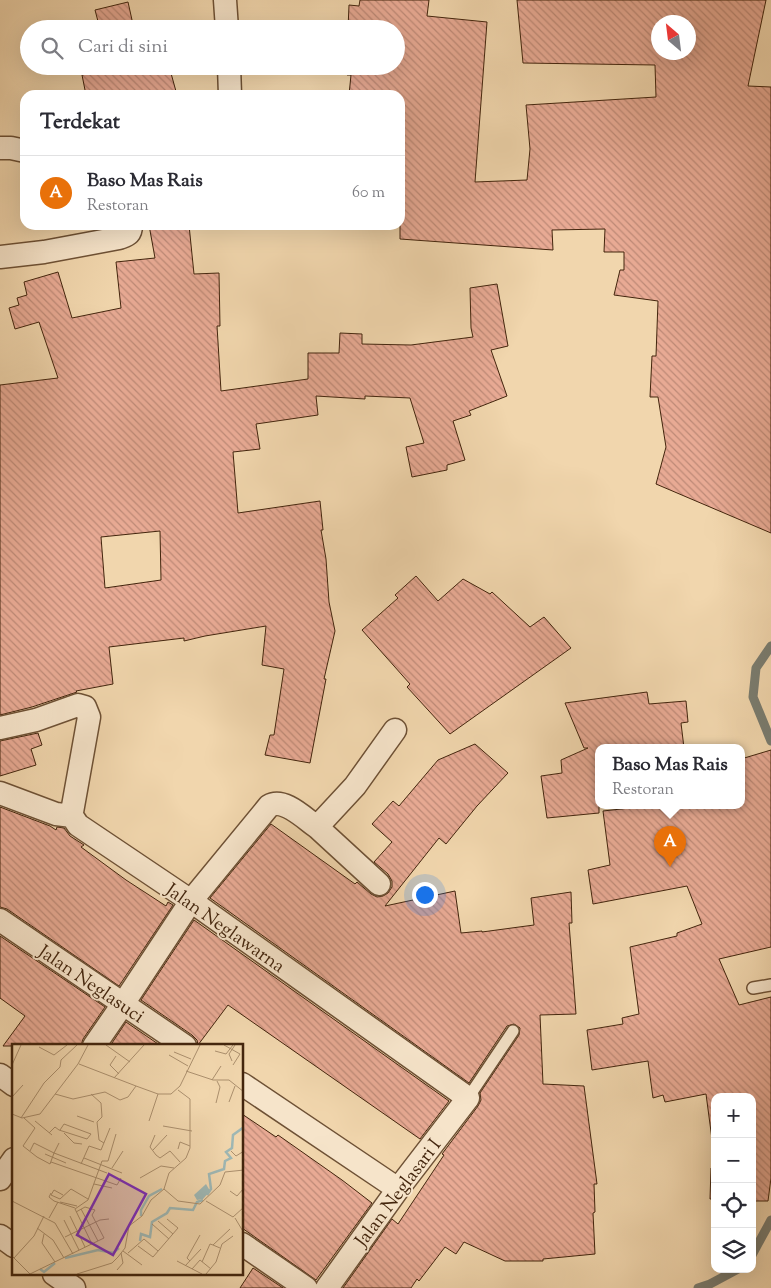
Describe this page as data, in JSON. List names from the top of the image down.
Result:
{
  "streets": {
    "street": ["Jalan Neglawarna", "Jalan Neglasuci", "Jalan Neglasari I"]
  },
  "crossings": [
    ["Jalan Neglawarna", "Jalan Neglasari I"]
  ],
  "north": "top left",
  "page": {
    "search": "Cari di sini",
    "heading": "Terdekat",
    "list": [
      {
        "mark": "A",
        "name": "Baso Mas Rais",
        "note": "Restoran",
        "value": "60 m"
      }
    ],
    "popup": ["Baso Mas Rais", "Restoran"],
    "pins": "A",
    "map_buttons": ["+", "−"]
  }
}
